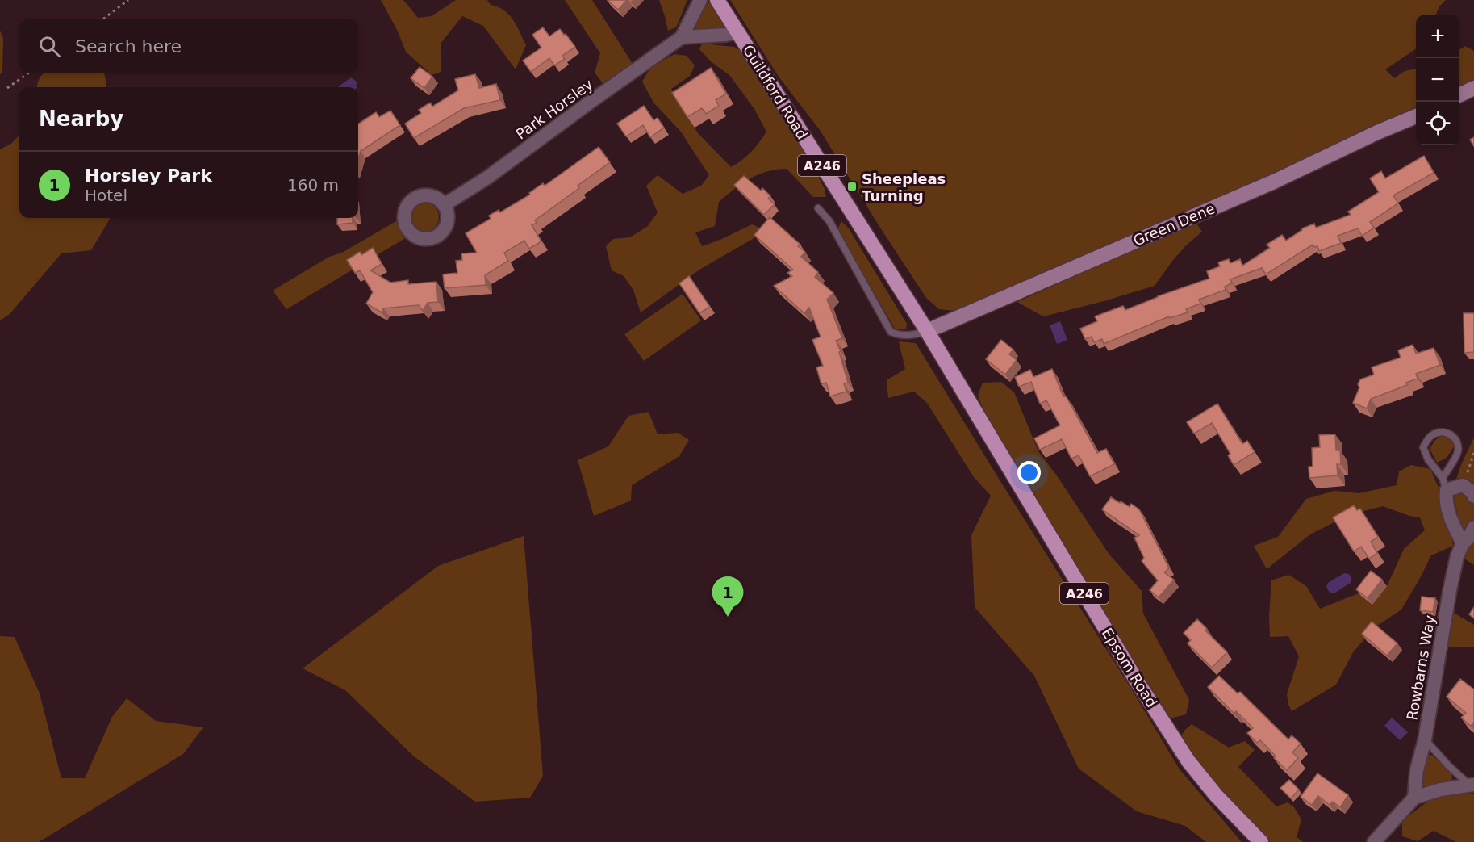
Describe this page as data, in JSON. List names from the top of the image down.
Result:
{
  "streets": {
    "main road": ["Guildford Road", "A246", "Epsom Road"],
    "street": ["Park Horsley", "Green Dene", "Rowbarns Way"]
  },
  "crossings": [
    ["Guildford Road", "Green Dene"],
    ["Guildford Road", "Epsom Road"],
    ["Green Dene", "Epsom Road"]
  ],
  "places": {
    "transit": ["Sheepleas Turning"]
  },
  "page": {
    "map_buttons": ["+", "−"],
    "search": "Search here",
    "heading": "Nearby",
    "list": [
      {
        "mark": "1",
        "name": "Horsley Park",
        "note": "Hotel",
        "value": "160 m"
      }
    ],
    "pins": "1"
  }
}
